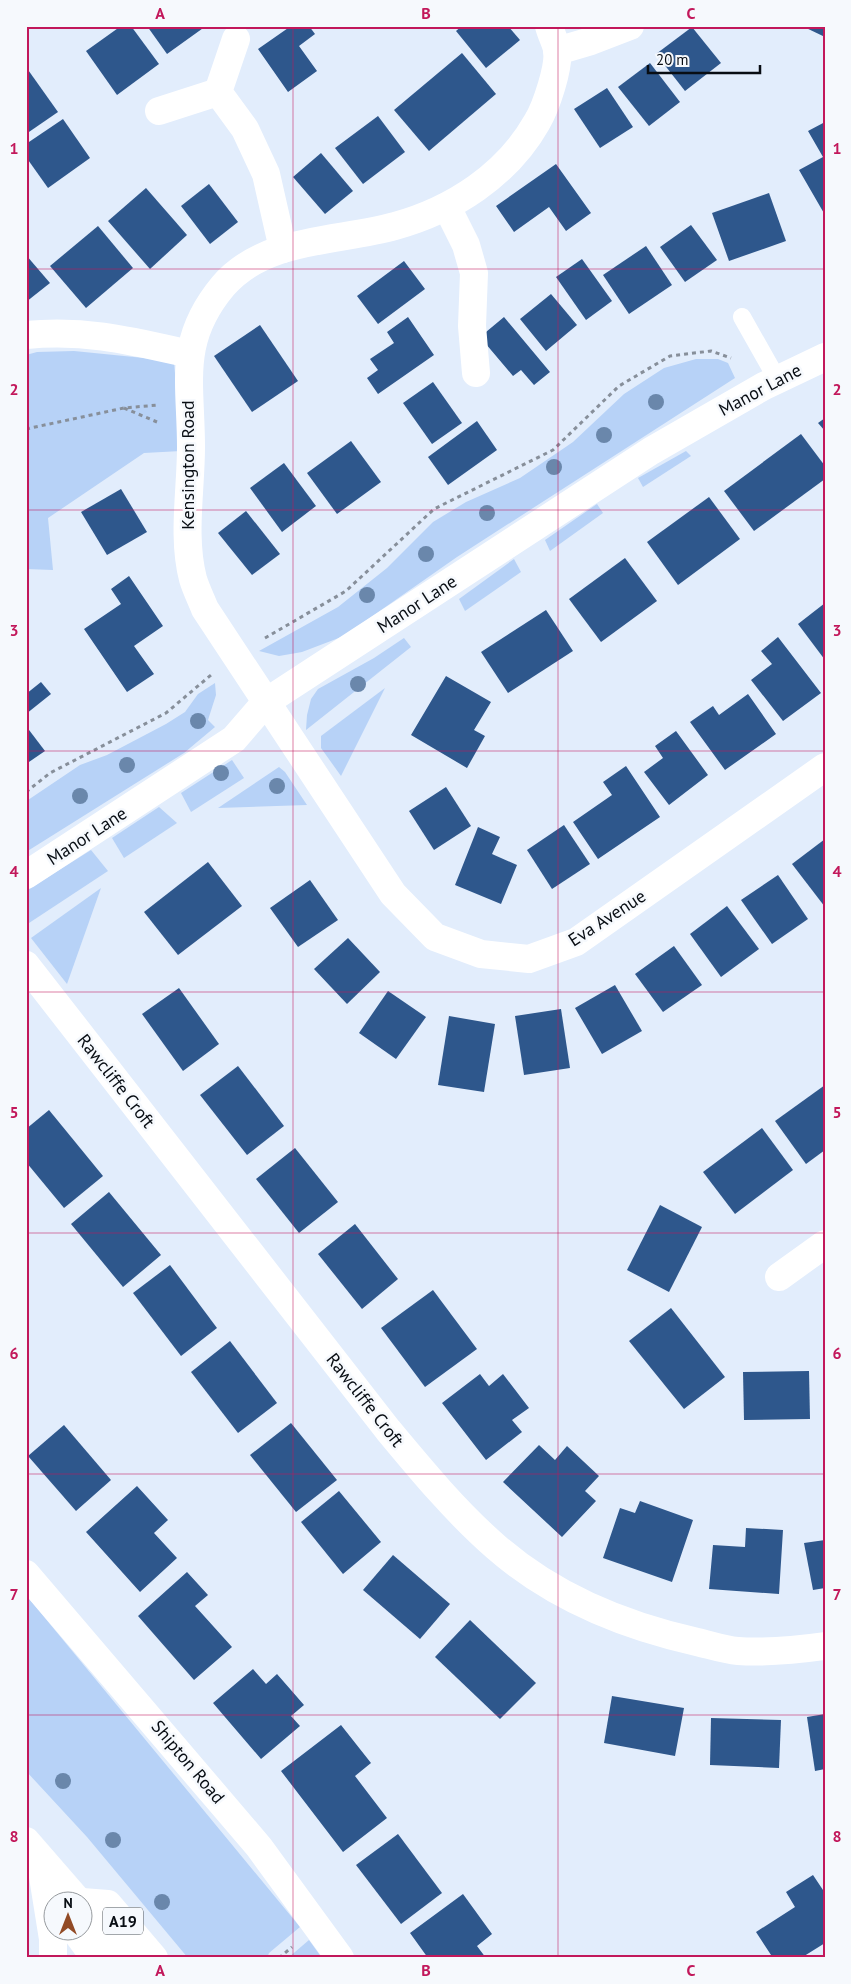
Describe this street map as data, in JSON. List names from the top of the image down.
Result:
{
  "streets": {
    "street": [
      "Manor Lane",
      "Kensington Road",
      "Eva Avenue",
      "Rawcliffe Croft",
      "Shipton Road",
      "A19"
    ]
  },
  "crossings": [
    ["Manor Lane", "Kensington Road"],
    ["Manor Lane", "Eva Avenue"],
    ["Kensington Road", "Eva Avenue"]
  ],
  "scale_bar": "20 m",
  "north": "top",
  "grid": {
    "columns": ["A", "B", "C"],
    "rows": [
      "1",
      "2",
      "3",
      "4",
      "5",
      "6",
      "7",
      "8"
    ]
  }
}
